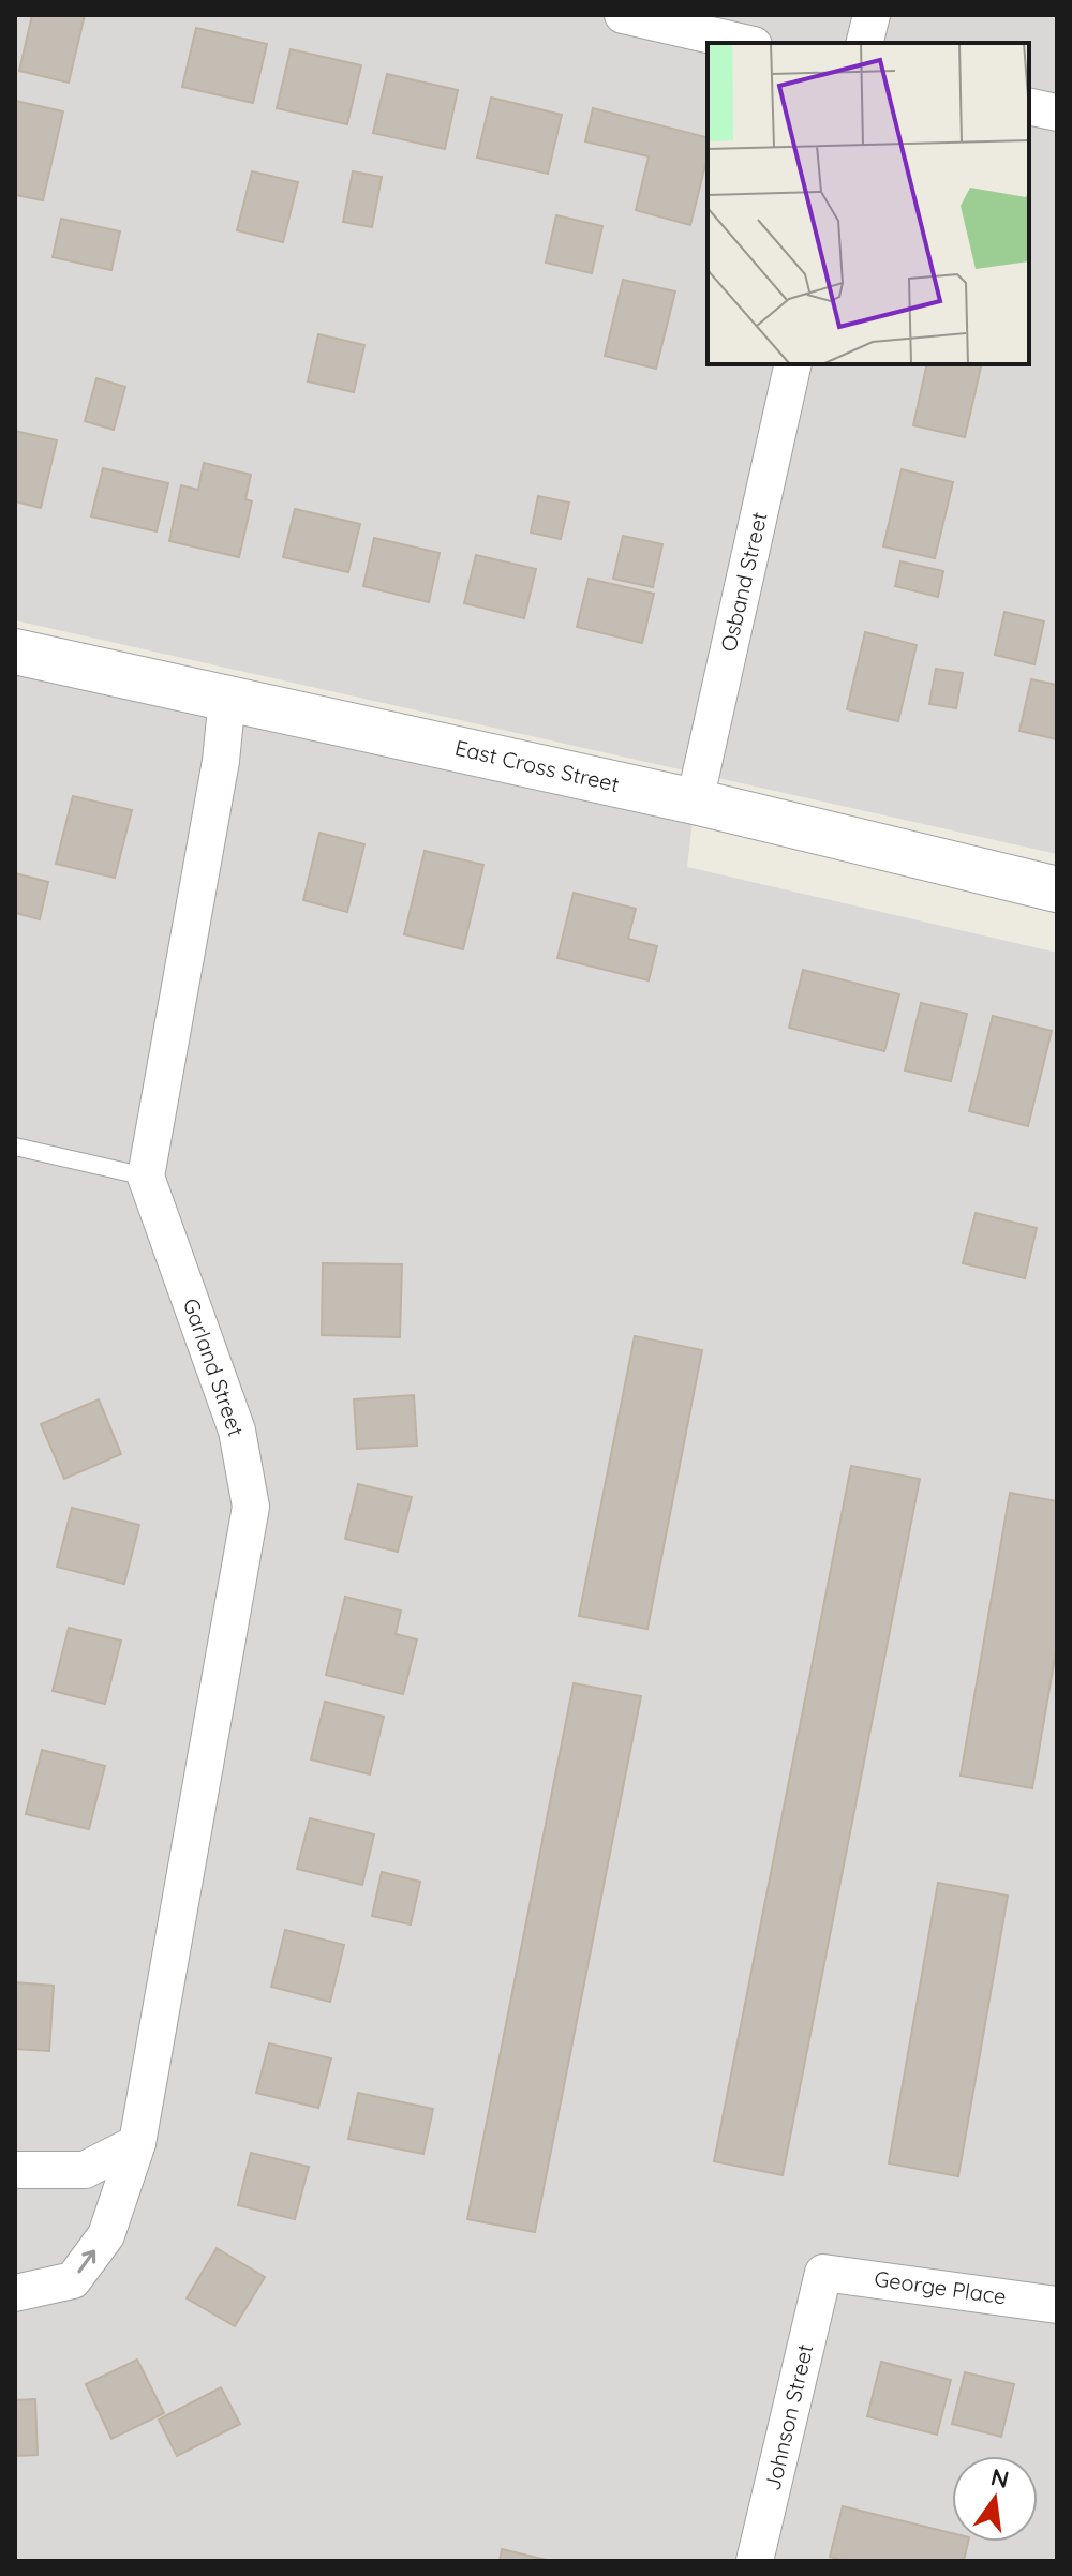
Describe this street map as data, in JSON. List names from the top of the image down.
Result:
{
  "streets": {
    "street": [
      "Osband Street",
      "East Cross Street",
      "Garland Street",
      "George Place",
      "Johnson Street"
    ]
  },
  "crossings": [
    ["Osband Street", "East Cross Street"],
    ["East Cross Street", "Garland Street"],
    ["George Place", "Johnson Street"]
  ],
  "north": "top"
}
